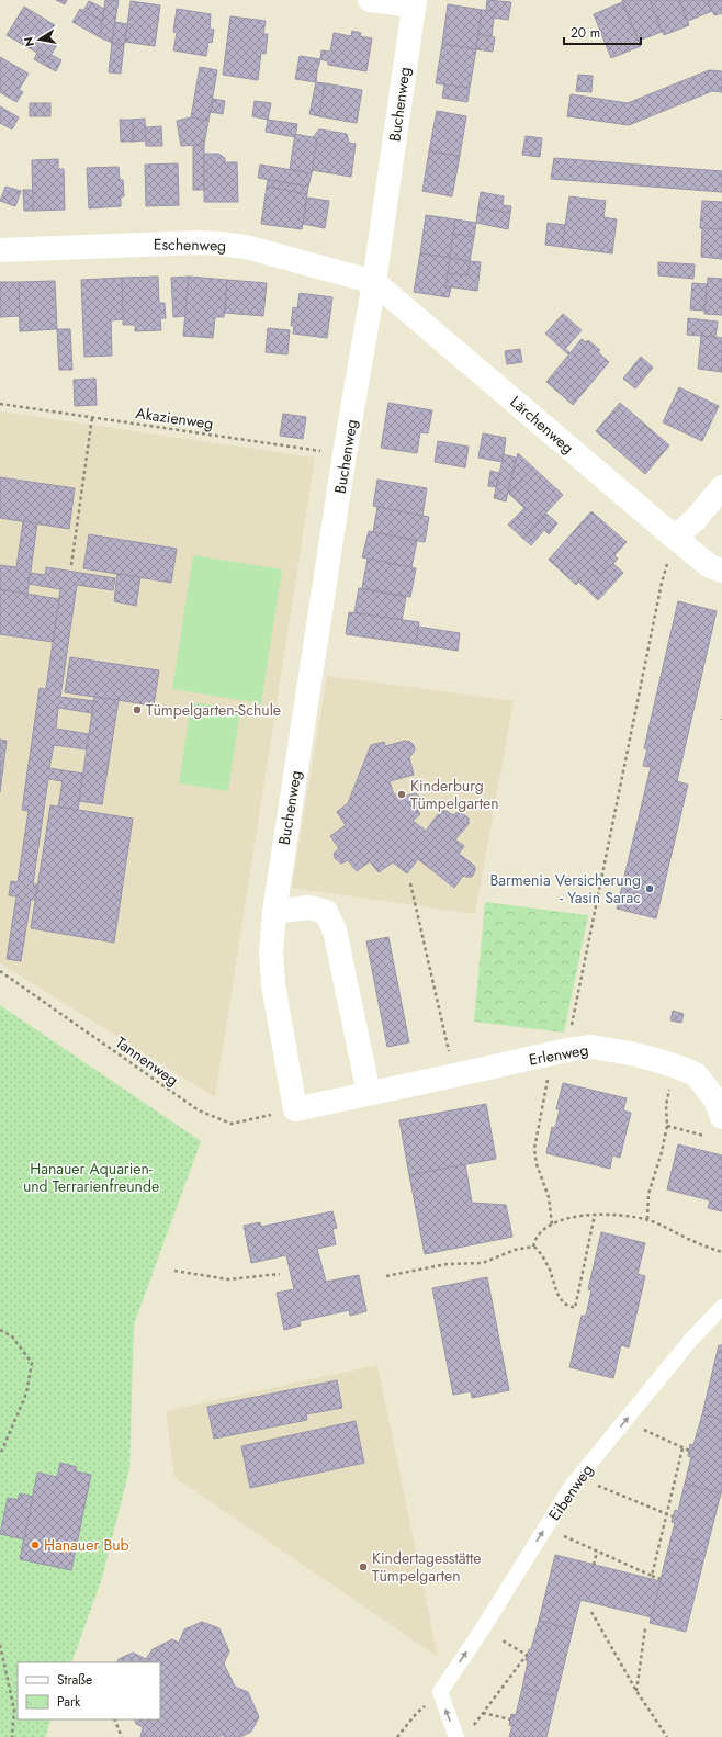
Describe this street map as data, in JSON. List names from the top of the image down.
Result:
{
  "streets": {
    "street": [
      "Buchenweg",
      "Eschenweg",
      "Lärchenweg",
      "Erlenweg"
    ],
    "lane": ["Eibenweg"],
    "path": ["Akazienweg", "Tannenweg"]
  },
  "crossings": [
    ["Buchenweg", "Eschenweg"],
    ["Buchenweg", "Akazienweg"],
    ["Buchenweg", "Lärchenweg"],
    ["Buchenweg", "Tannenweg"],
    ["Eschenweg", "Lärchenweg"]
  ],
  "one_way": ["Eibenweg"],
  "parks": ["Hanauer Aquarien- und Terrarienfreunde"],
  "places": [
    "Tümpelgarten-Schule",
    "Kinderburg Tümpelgarten",
    "Barmenia Versicherung - Yasin Sarac",
    "Hanauer Bub",
    "Kindertagesstätte Tümpelgarten"
  ],
  "legend": ["Straße", "Park"],
  "scale_bar": "20 m",
  "north": "left"
}
